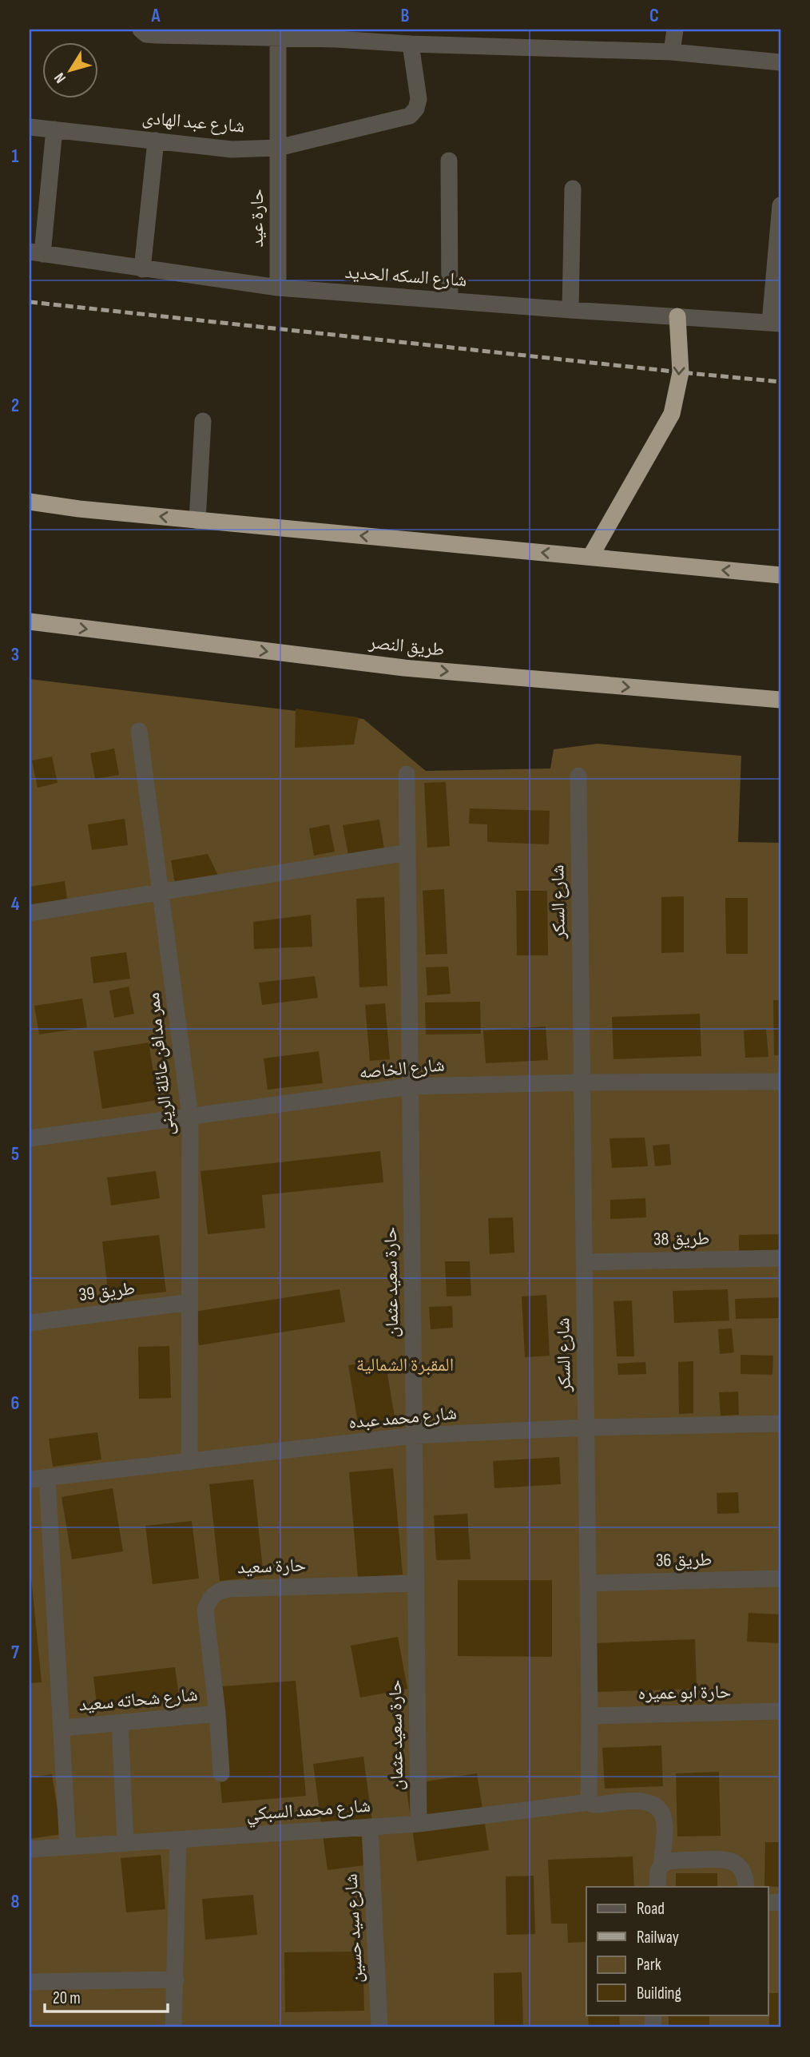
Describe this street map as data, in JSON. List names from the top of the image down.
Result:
{
  "streets": {
    "highway": ["طريق النصر"],
    "street": [
      "شارع عبد الهادى",
      "حارة عيد",
      "شارع السكه الحديد",
      "شارع السكر",
      "ممر مدافن عائلة الرينى",
      "شارع الخاصه",
      "طريق 38",
      "حارة سعيد عثمان",
      "طريق 39",
      "شارع محمد عبده",
      "طريق 36",
      "حارة سعيد",
      "حارة ابو عميره",
      "شارع شحاته سعيد",
      "شارع محمد السبكي",
      "شارع سيد حسين"
    ]
  },
  "crossings": [
    ["شارع عبد الهادى", "حارة عيد"],
    ["حارة عيد", "شارع السكه الحديد"],
    ["شارع السكر", "شارع الخاصه"],
    ["شارع السكر", "طريق 38"],
    ["شارع السكر", "شارع محمد عبده"],
    ["شارع السكر", "طريق 36"],
    ["شارع السكر", "حارة ابو عميره"],
    ["شارع السكر", "شارع محمد السبكي"],
    ["ممر مدافن عائلة الرينى", "شارع الخاصه"],
    ["ممر مدافن عائلة الرينى", "طريق 39"],
    ["ممر مدافن عائلة الرينى", "شارع محمد عبده"],
    ["شارع الخاصه", "حارة سعيد عثمان"],
    ["حارة سعيد عثمان", "شارع محمد عبده"],
    ["حارة سعيد عثمان", "حارة سعيد"],
    ["حارة سعيد عثمان", "شارع محمد السبكي"],
    ["حارة سعيد", "شارع شحاته سعيد"],
    ["شارع محمد السبكي", "شارع سيد حسين"]
  ],
  "parks": ["المقبرة الشمالية"],
  "legend": [
    "Road",
    "Railway",
    "Park",
    "Building"
  ],
  "scale_bar": "20 m",
  "north": "bottom left",
  "grid": {
    "columns": ["A", "B", "C"],
    "rows": [
      "1",
      "2",
      "3",
      "4",
      "5",
      "6",
      "7",
      "8"
    ]
  }
}
